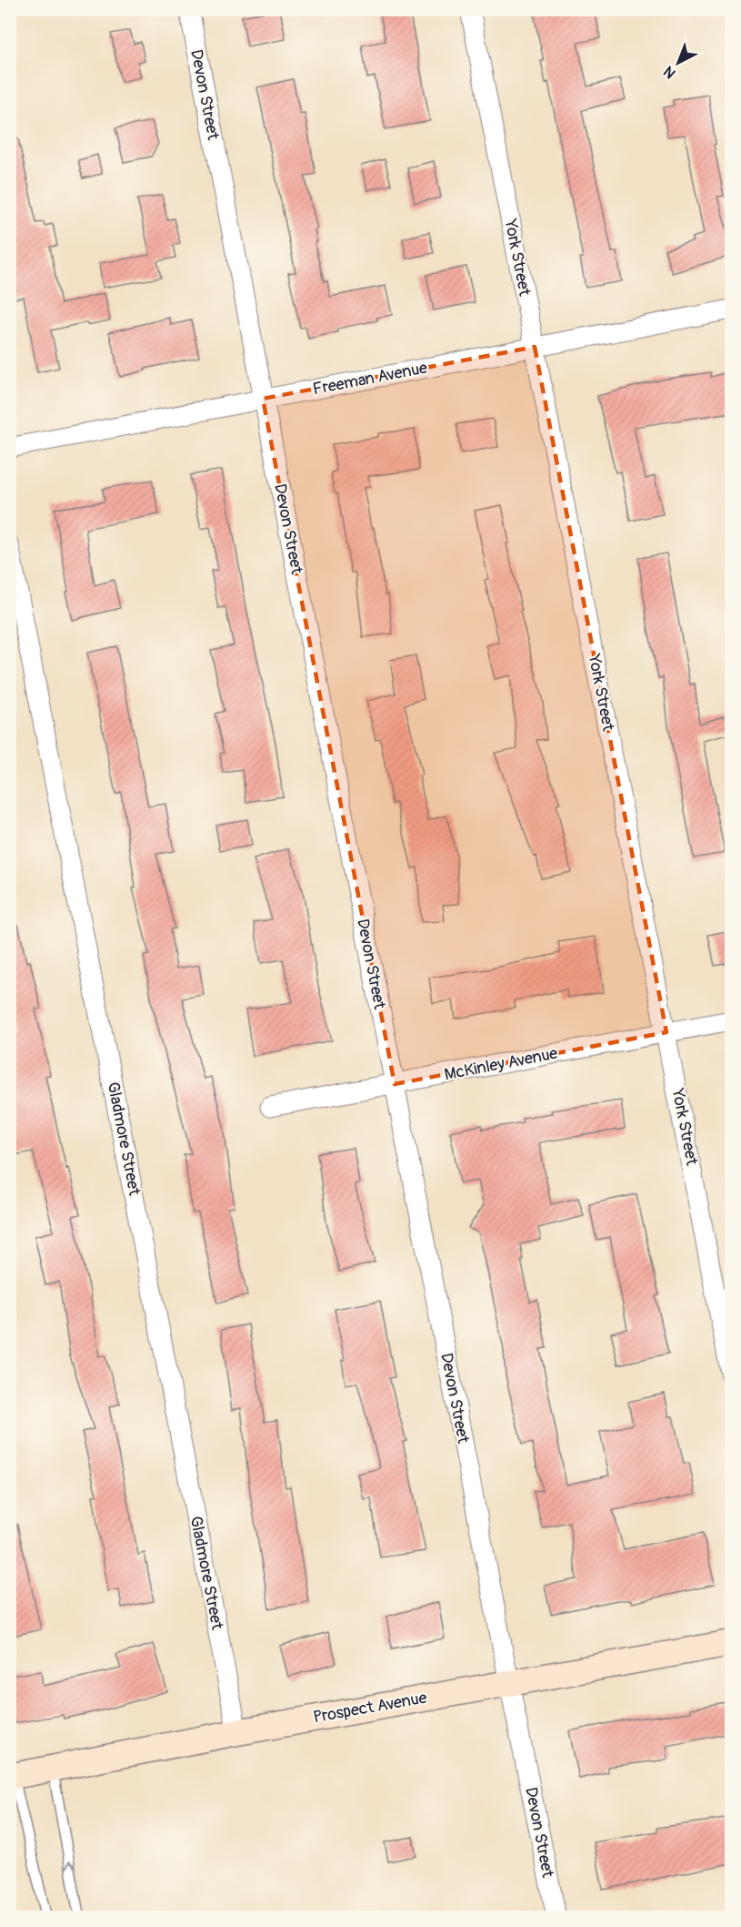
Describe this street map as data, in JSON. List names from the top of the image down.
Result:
{
  "streets": {
    "street": [
      "Devon Street",
      "York Street",
      "Freeman Avenue",
      "McKinley Avenue",
      "Gladmore Street",
      "Prospect Avenue"
    ]
  },
  "crossings": [
    ["Devon Street", "Freeman Avenue"],
    ["Devon Street", "McKinley Avenue"],
    ["Devon Street", "Prospect Avenue"],
    ["York Street", "Freeman Avenue"],
    ["York Street", "McKinley Avenue"],
    ["Gladmore Street", "Prospect Avenue"]
  ],
  "north": "bottom left"
}
